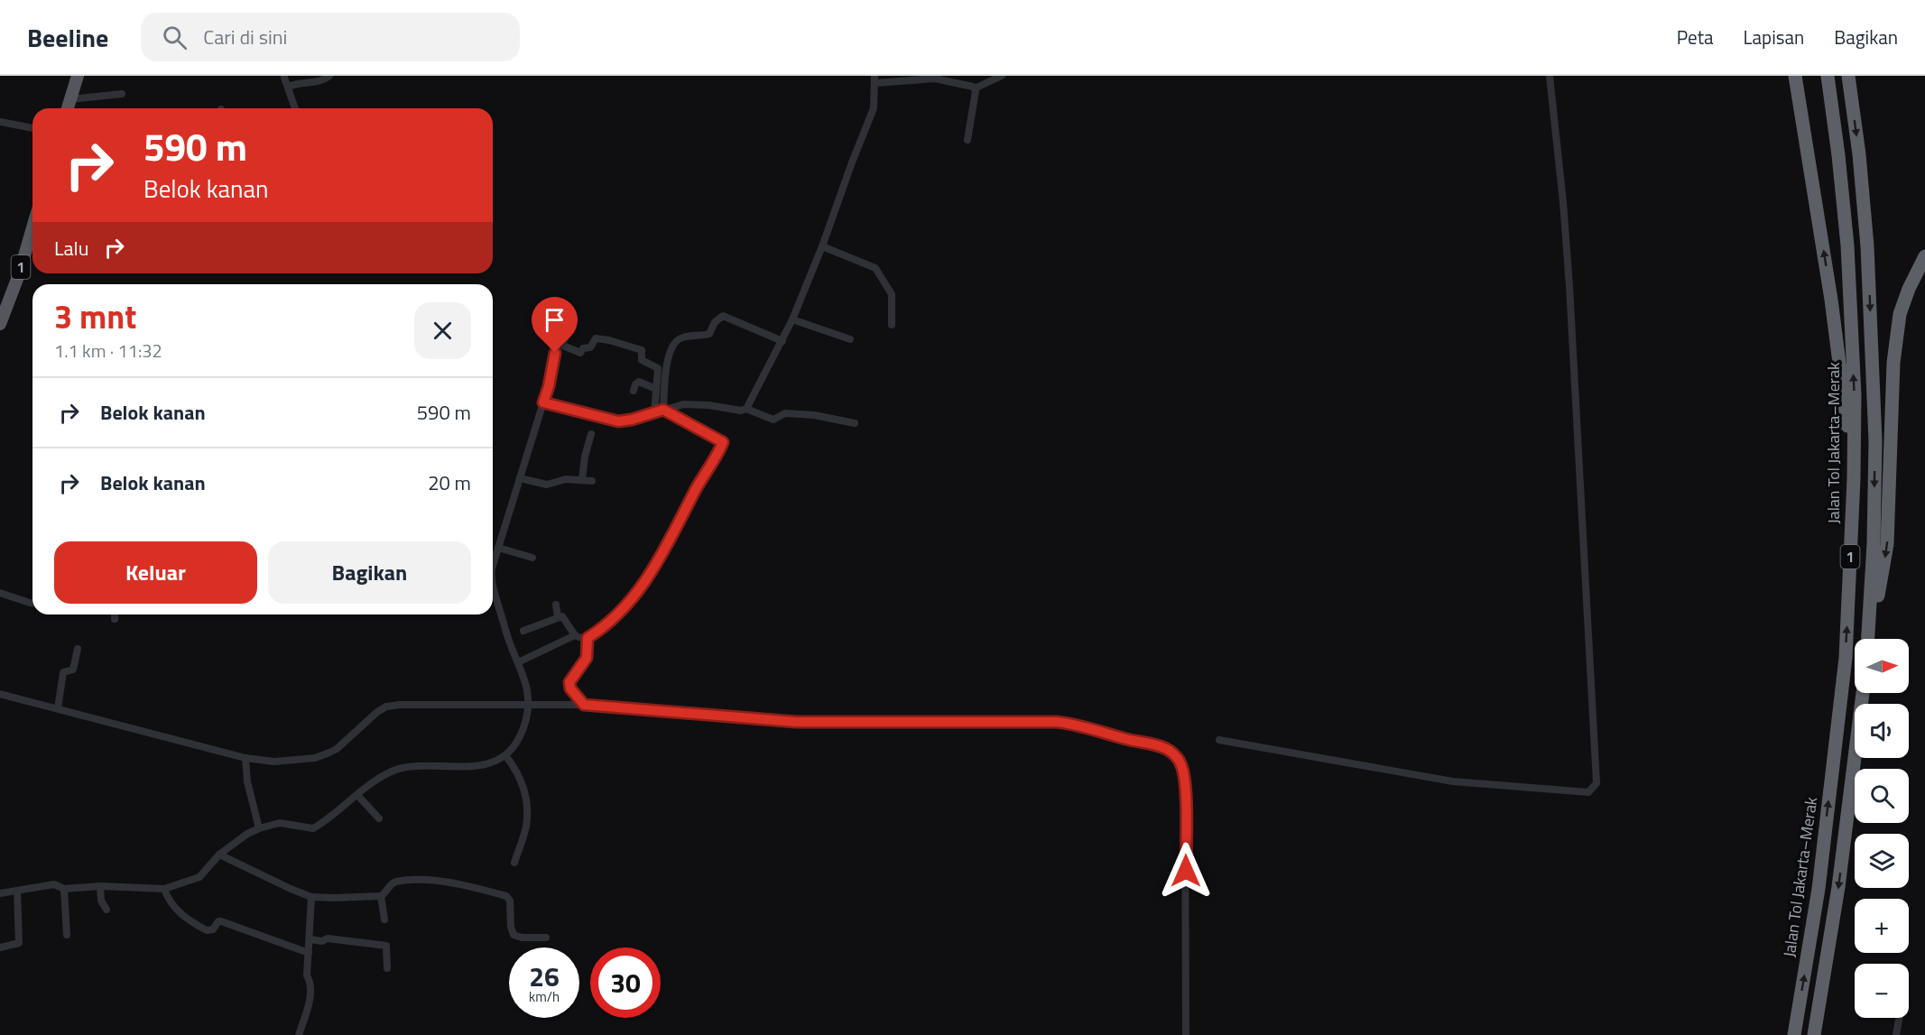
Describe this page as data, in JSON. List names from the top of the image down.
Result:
{
  "streets": {
    "highway": ["1", "Jalan Tol Jakarta–Merak"]
  },
  "north": "right",
  "page": {
    "header": "Beeline",
    "search": "Cari di sini",
    "nav": ["Peta", "Lapisan", "Bagikan"],
    "turn": ["590 m", "Belok kanan"],
    "then": "Lalu",
    "heading": ["3 mnt", "1.1 km · 11:32"],
    "list": [
      {
        "name": "Belok kanan",
        "value": "590 m"
      },
      {
        "name": "Belok kanan",
        "value": "20 m"
      }
    ],
    "buttons": ["Keluar", "Bagikan"],
    "map_buttons": ["+", "−"],
    "speed": "26 km/h",
    "limit": "30"
  }
}
